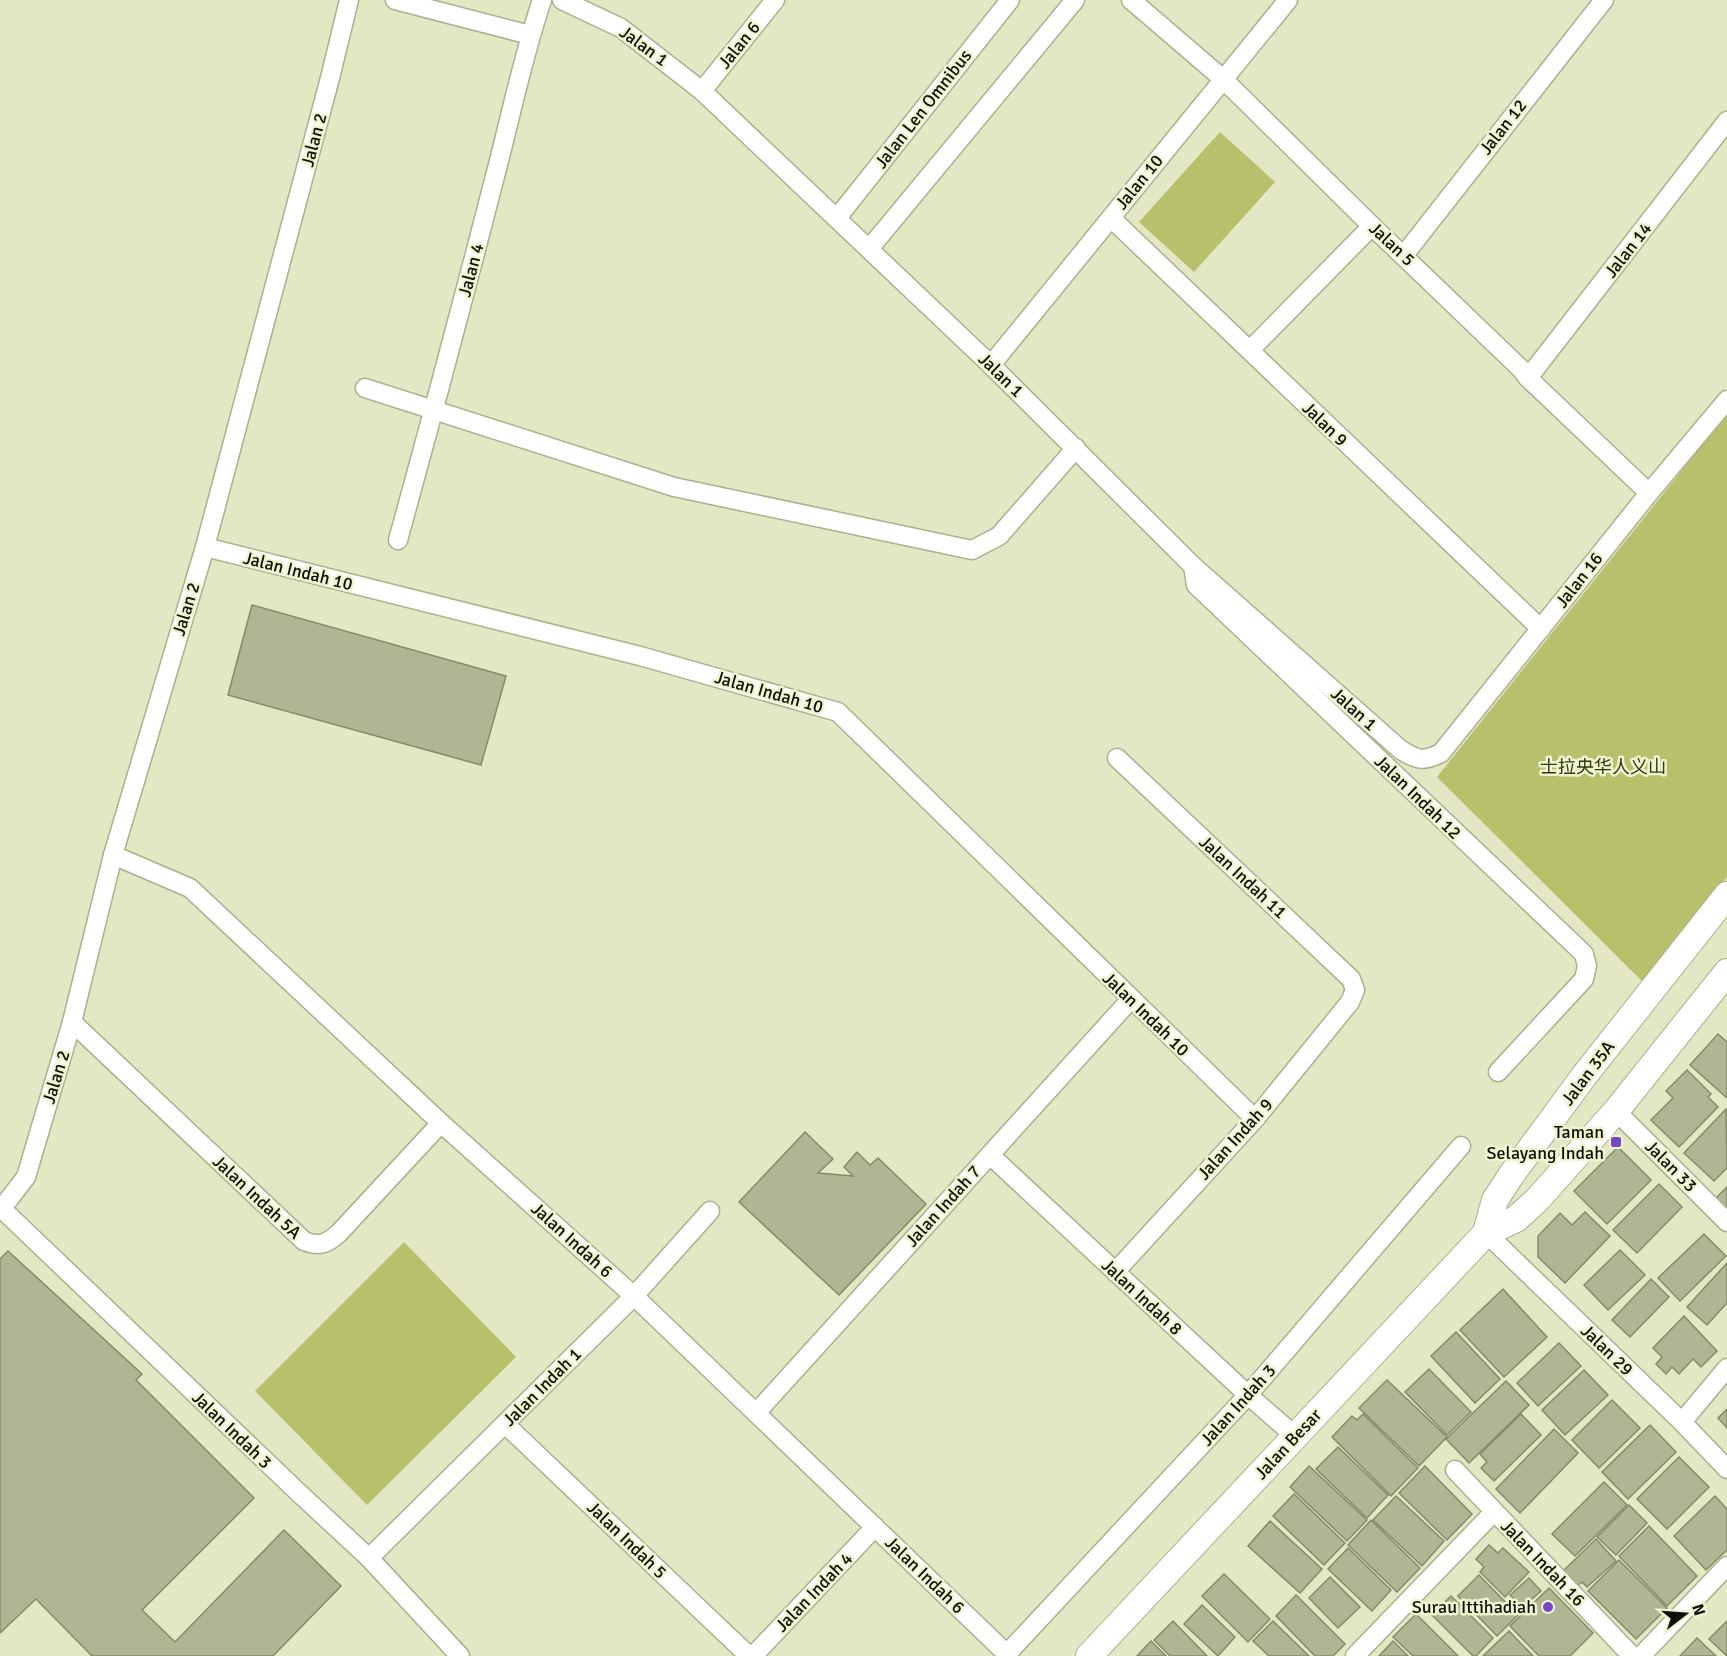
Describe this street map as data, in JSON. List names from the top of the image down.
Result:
{
  "streets": {
    "street": [
      "Jalan 6",
      "Jalan 1",
      "Jalan Len Omnibus",
      "Jalan 12",
      "Jalan 2",
      "Jalan 10",
      "Jalan 5",
      "Jalan 14",
      "Jalan 4",
      "Jalan 9",
      "Jalan Indah 10",
      "Jalan 16",
      "Jalan Indah 12",
      "Jalan Indah 11",
      "Jalan 35A",
      "Jalan Indah 9",
      "Jalan 33",
      "Jalan Indah 5A",
      "Jalan Indah 7",
      "Jalan Indah 6",
      "Jalan Indah 8",
      "Jalan 29",
      "Jalan Indah 1",
      "Jalan Indah 3",
      "Jalan Besar",
      "Jalan Indah 5",
      "Jalan Indah 16",
      "Jalan Indah 4"
    ]
  },
  "crossings": [
    ["Jalan 6", "Jalan 1"],
    ["Jalan 1", "Jalan Len Omnibus"],
    ["Jalan 1", "Jalan 10"],
    ["Jalan 1", "Jalan 16"],
    ["Jalan 1", "Jalan Indah 12"],
    ["Jalan 12", "Jalan 5"],
    ["Jalan 2", "Jalan Indah 10"],
    ["Jalan 2", "Jalan Indah 5A"],
    ["Jalan 2", "Jalan Indah 6"],
    ["Jalan 2", "Jalan Indah 3"],
    ["Jalan 10", "Jalan 5"],
    ["Jalan 10", "Jalan 9"],
    ["Jalan 5", "Jalan 14"],
    ["Jalan 5", "Jalan 16"],
    ["Jalan 9", "Jalan 16"],
    ["Jalan Indah 10", "Jalan Indah 9"],
    ["Jalan Indah 10", "Jalan Indah 7"],
    ["Jalan Indah 11", "Jalan Indah 9"],
    ["Jalan 35A", "Jalan 29"],
    ["Jalan 35A", "Jalan Besar"],
    ["Jalan Indah 9", "Jalan Indah 8"],
    ["Jalan Indah 5A", "Jalan Indah 6"],
    ["Jalan Indah 7", "Jalan Indah 6"],
    ["Jalan Indah 7", "Jalan Indah 8"],
    ["Jalan Indah 6", "Jalan Indah 1"],
    ["Jalan Indah 6", "Jalan Indah 3"],
    ["Jalan Indah 6", "Jalan Indah 4"],
    ["Jalan Indah 8", "Jalan Indah 3"],
    ["Jalan Indah 8", "Jalan Besar"],
    ["Jalan 29", "Jalan Besar"],
    ["Jalan Indah 1", "Jalan Indah 3"],
    ["Jalan Indah 1", "Jalan Indah 5"],
    ["Jalan Indah 5", "Jalan Indah 4"]
  ],
  "parks": ["士拉央华人义山"],
  "places": {
    "transit": ["Taman Selayang Indah"],
    "other": ["Surau Ittihadiah"]
  },
  "north": "right"
}
